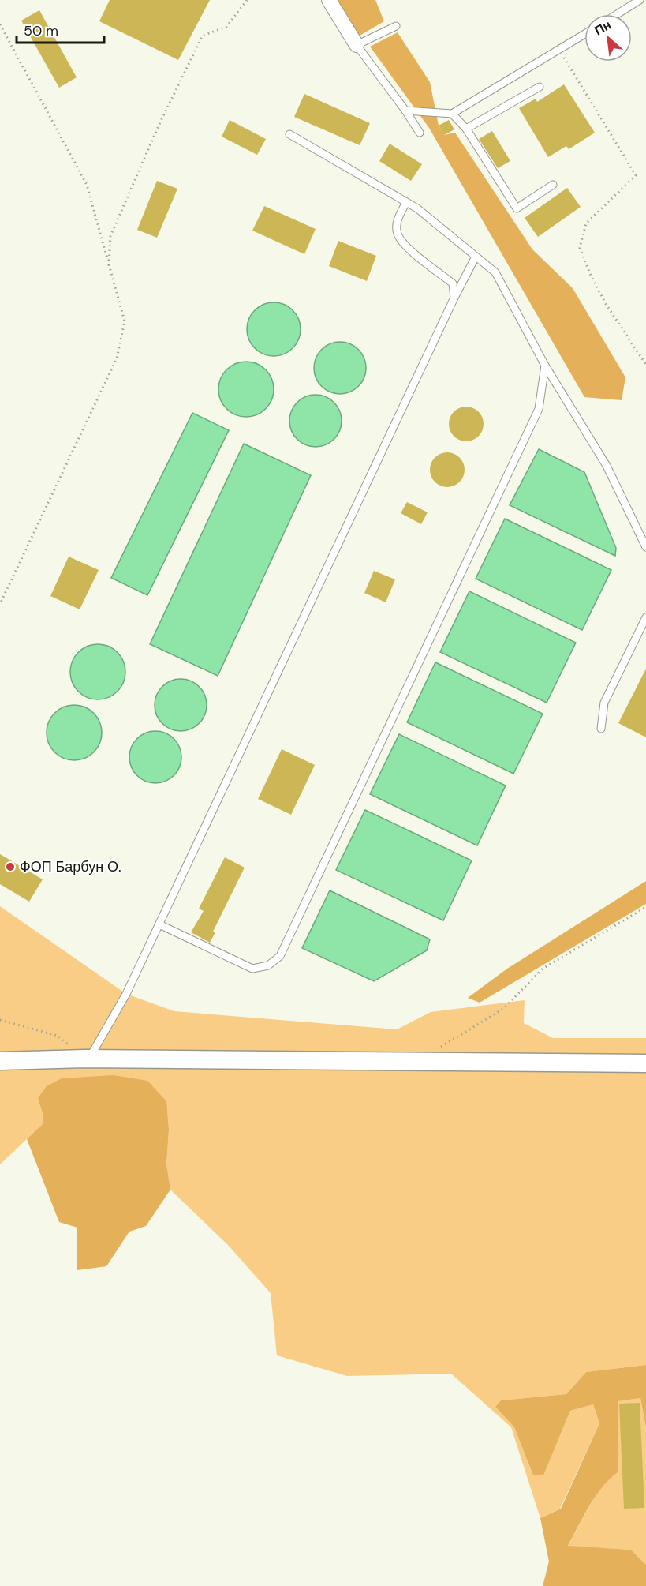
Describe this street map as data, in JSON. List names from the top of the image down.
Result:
{
  "places": ["ФОП Барбун О."],
  "scale_bar": "50 m",
  "north": "top left"
}
